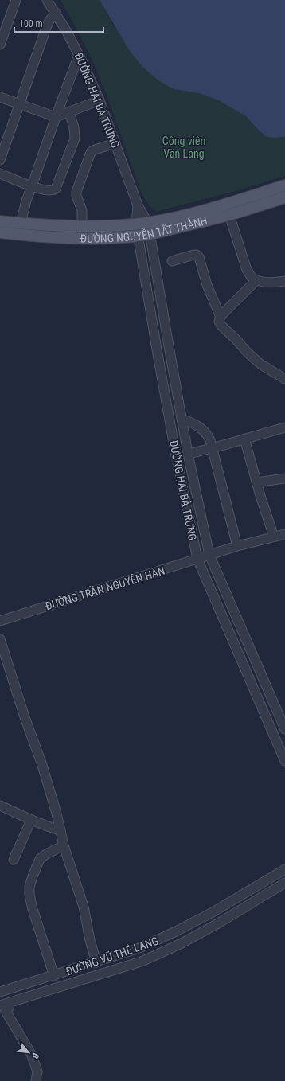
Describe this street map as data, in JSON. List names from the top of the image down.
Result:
{
  "streets": {
    "main road": ["ĐƯỜNG NGUYỄN TẤT THÀNH"],
    "street": ["ĐƯỜNG HAI BÀ TRƯNG", "ĐƯỜNG TRẦN NGUYÊN HÃN", "ĐƯỜNG VŨ THÊ LANG"]
  },
  "crossings": [
    ["ĐƯỜNG HAI BÀ TRƯNG", "ĐƯỜNG NGUYỄN TẤT THÀNH"],
    ["ĐƯỜNG HAI BÀ TRƯNG", "ĐƯỜNG TRẦN NGUYÊN HÃN"]
  ],
  "parks": ["Công viên Văn Lang"],
  "scale_bar": "100 m",
  "north": "bottom right"
}
